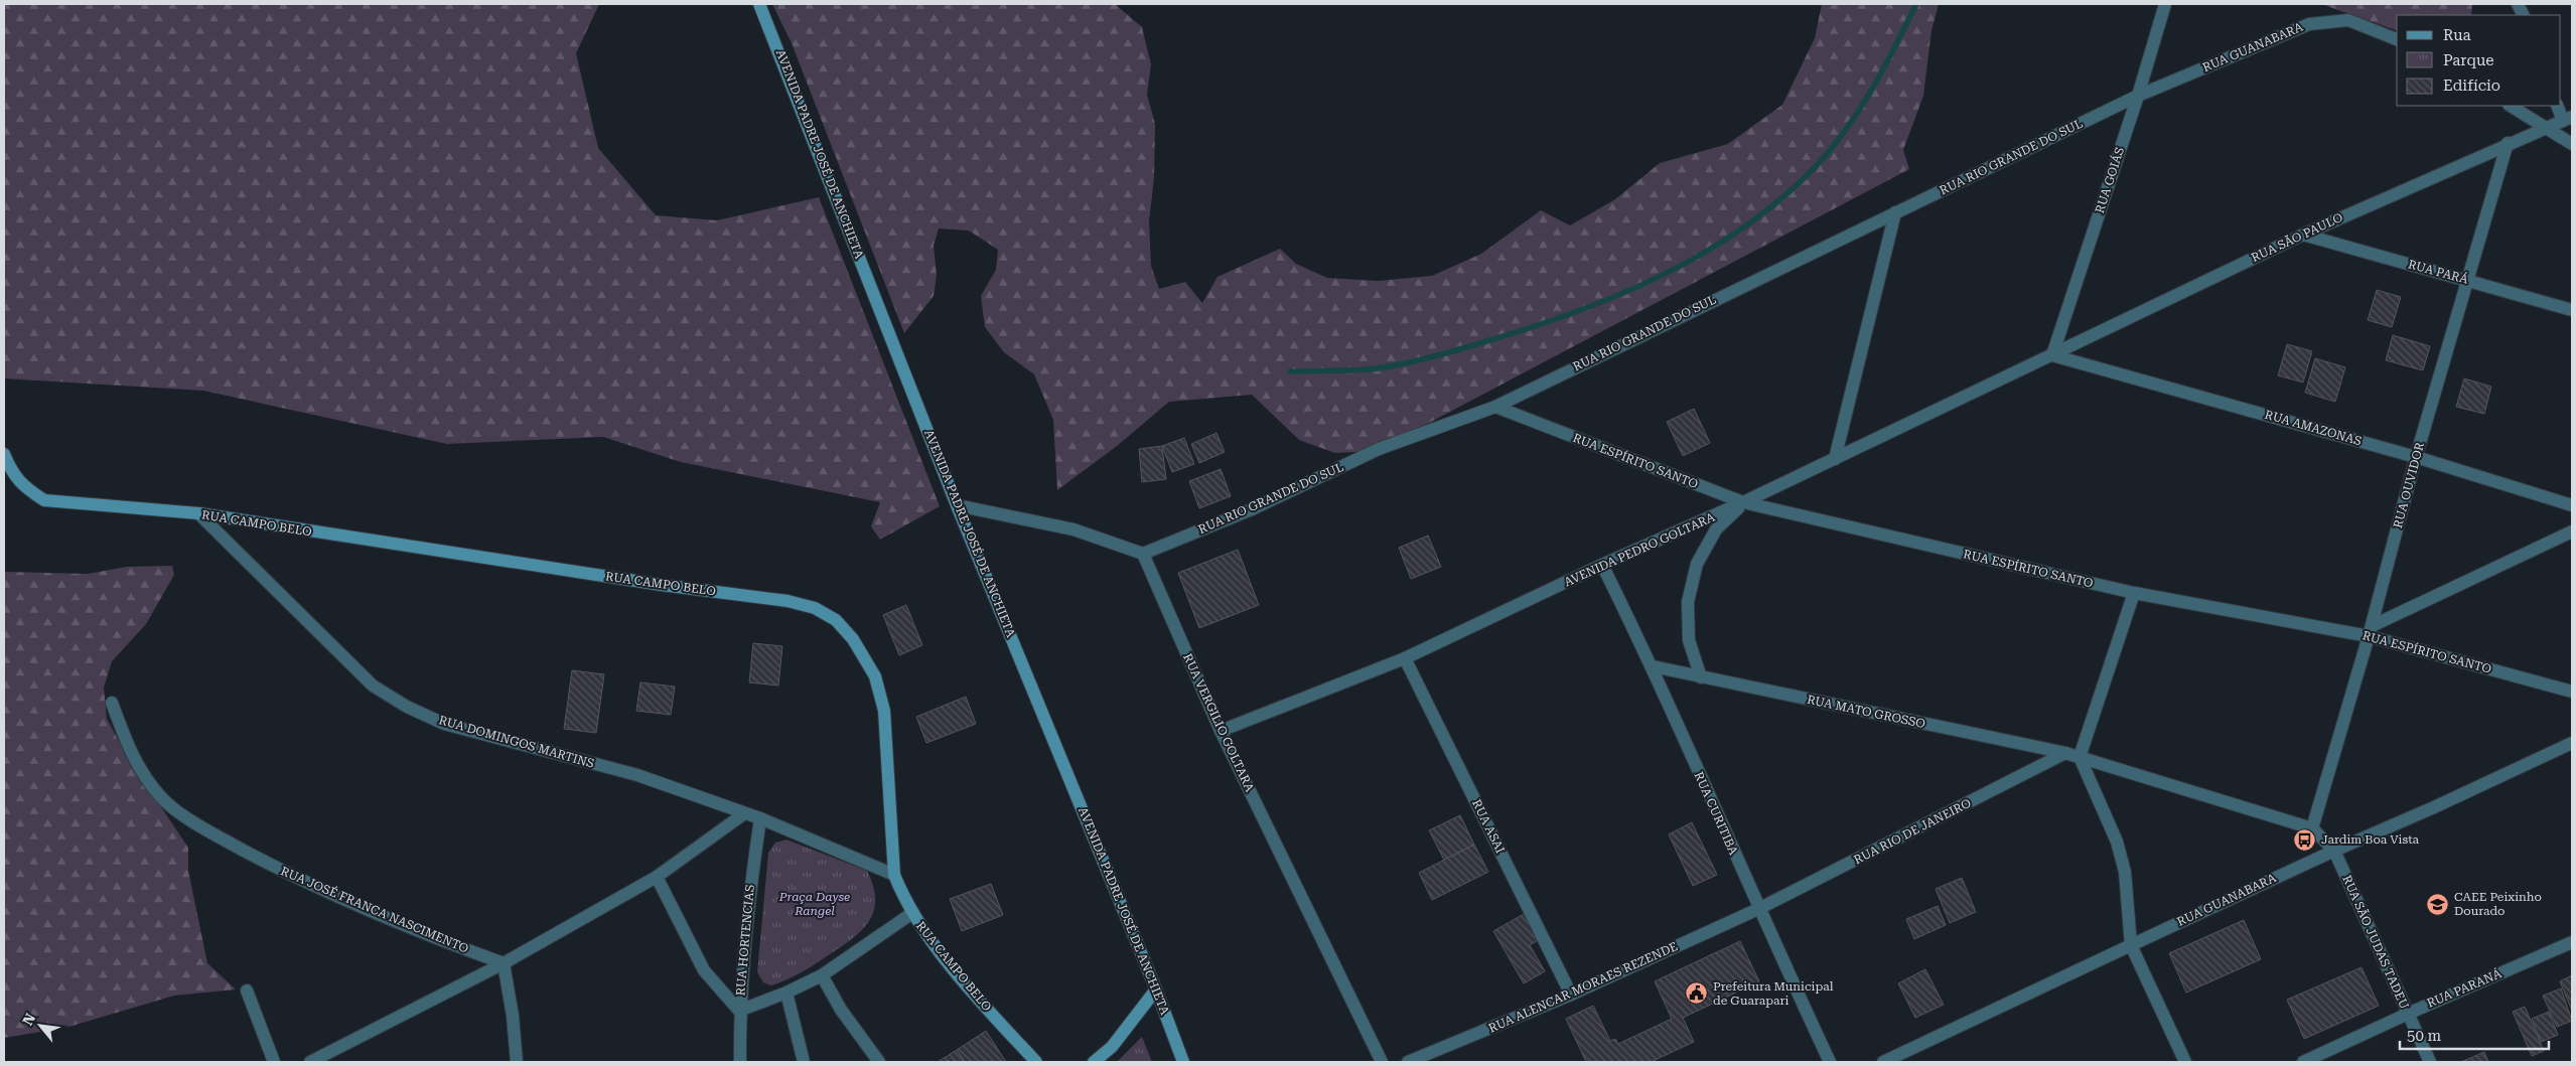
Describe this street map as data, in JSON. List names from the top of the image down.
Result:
{
  "streets": {
    "street": [
      "RUA GUANABARA",
      "AVENIDA PADRE JOSÉ DE ANCHIETA",
      "RUA RIO GRANDE DO SUL",
      "RUA GOIÁS",
      "RUA SÃO PAULO",
      "RUA PARÁ",
      "RUA AMAZONAS",
      "RUA ESPÍRITO SANTO",
      "RUA OUVIDOR",
      "RUA CAMPO BELO",
      "AVENIDA PEDRO GOLTARA",
      "RUA MATO GROSSO",
      "RUA VERGILIO GOLTARA",
      "RUA DOMINGOS MARTINS",
      "RUA CURITIBA",
      "RUA ASAI",
      "RUA RIO DE JANEIRO",
      "RUA JOSÉ FRANCA NASCIMENTO",
      "RUA HORTENCIAS",
      "RUA SÃO JUDAS TADEU",
      "RUA ALENCAR MORAES REZENDE",
      "RUA PARANÁ"
    ]
  },
  "crossings": [
    ["RUA GUANABARA", "RUA RIO GRANDE DO SUL"],
    ["RUA GUANABARA", "RUA GOIÁS"],
    ["RUA GUANABARA", "RUA SÃO JUDAS TADEU"],
    ["RUA RIO GRANDE DO SUL", "RUA GOIÁS"],
    ["RUA RIO GRANDE DO SUL", "RUA ESPÍRITO SANTO"],
    ["RUA RIO GRANDE DO SUL", "RUA VERGILIO GOLTARA"],
    ["RUA GOIÁS", "RUA SÃO PAULO"],
    ["RUA GOIÁS", "RUA AMAZONAS"],
    ["RUA GOIÁS", "AVENIDA PEDRO GOLTARA"],
    ["RUA SÃO PAULO", "RUA PARÁ"],
    ["RUA SÃO PAULO", "RUA AMAZONAS"],
    ["RUA SÃO PAULO", "RUA OUVIDOR"],
    ["RUA SÃO PAULO", "AVENIDA PEDRO GOLTARA"],
    ["RUA PARÁ", "RUA OUVIDOR"],
    ["RUA AMAZONAS", "RUA OUVIDOR"],
    ["RUA AMAZONAS", "AVENIDA PEDRO GOLTARA"],
    ["RUA ESPÍRITO SANTO", "RUA OUVIDOR"],
    ["RUA ESPÍRITO SANTO", "AVENIDA PEDRO GOLTARA"],
    ["RUA CAMPO BELO", "RUA DOMINGOS MARTINS"],
    ["AVENIDA PEDRO GOLTARA", "RUA VERGILIO GOLTARA"],
    ["AVENIDA PEDRO GOLTARA", "RUA CURITIBA"],
    ["AVENIDA PEDRO GOLTARA", "RUA ASAI"],
    ["RUA MATO GROSSO", "RUA CURITIBA"],
    ["RUA MATO GROSSO", "RUA RIO DE JANEIRO"],
    ["RUA DOMINGOS MARTINS", "RUA HORTENCIAS"],
    ["RUA CURITIBA", "RUA RIO DE JANEIRO"],
    ["RUA CURITIBA", "RUA ALENCAR MORAES REZENDE"],
    ["RUA ASAI", "RUA ALENCAR MORAES REZENDE"],
    ["RUA RIO DE JANEIRO", "RUA ALENCAR MORAES REZENDE"],
    ["RUA SÃO JUDAS TADEU", "RUA PARANÁ"]
  ],
  "parks": ["Praça Dayse Rangel"],
  "places": {
    "bus stop": ["Jardim Boa Vista"],
    "school or university": ["CAEE Peixinho Dourado"],
    "public building": ["Prefeitura Municipal de Guarapari"]
  },
  "legend": ["Rua", "Parque", "Edifício"],
  "scale_bar": "50 m",
  "north": "top left"
}
